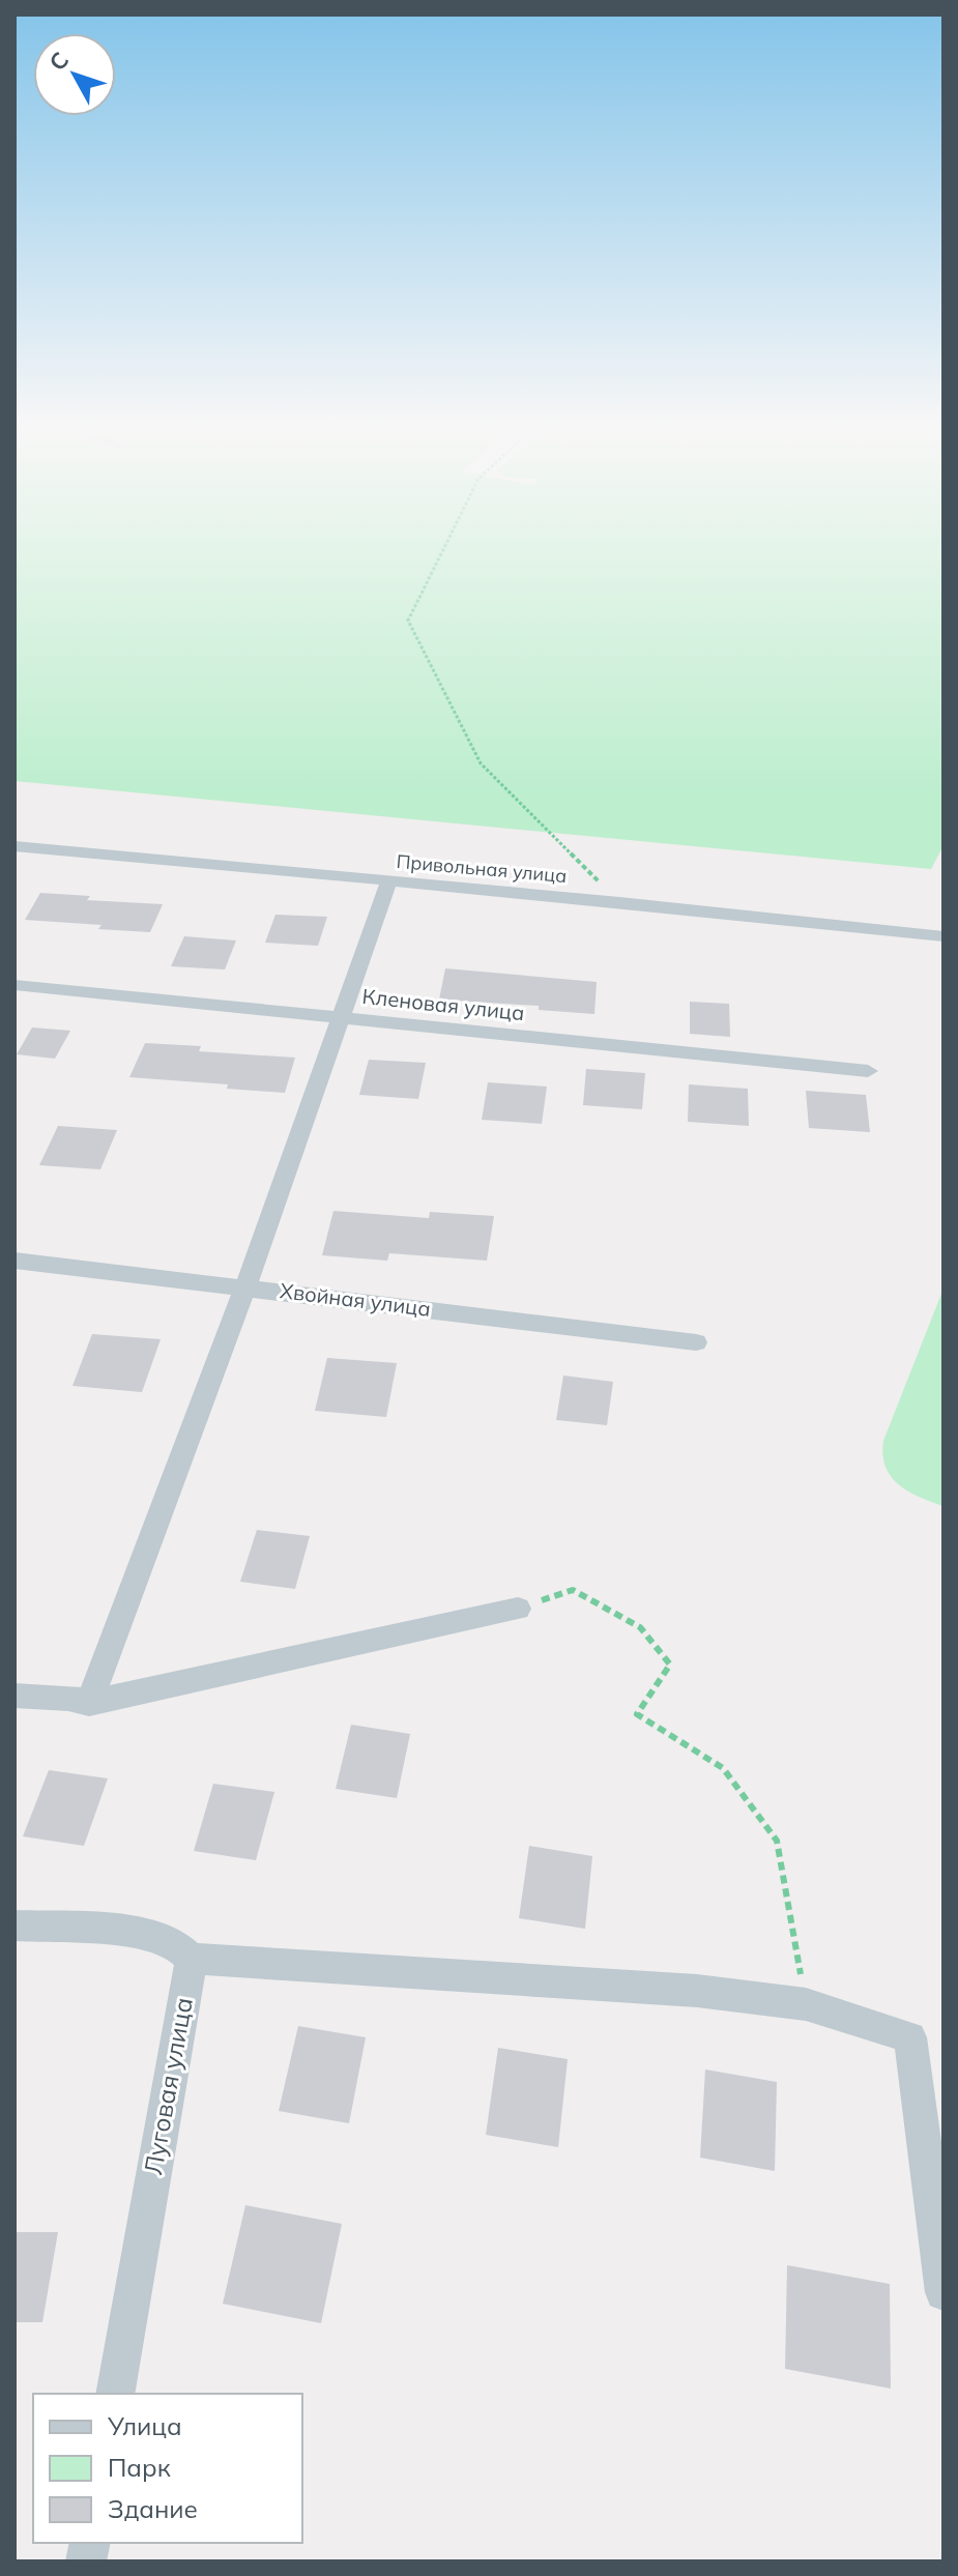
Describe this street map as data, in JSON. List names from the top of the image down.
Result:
{
  "streets": {
    "street": [
      "Привольная улица",
      "Кленовая улица",
      "Хвойная улица",
      "Луговая улица"
    ]
  },
  "legend": ["Улица", "Парк", "Здание"],
  "north": "top left"
}
